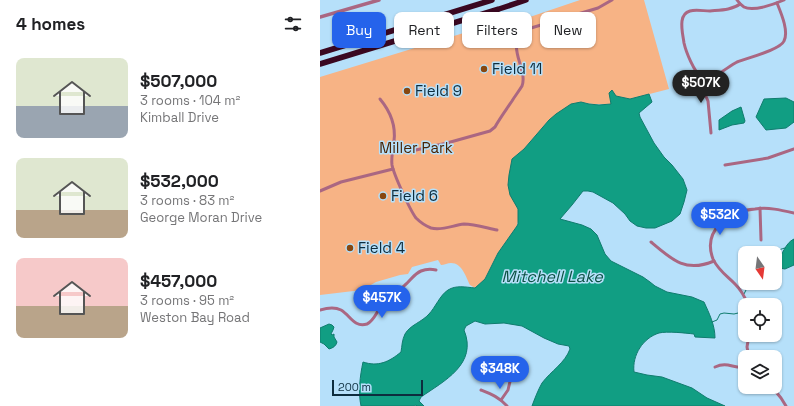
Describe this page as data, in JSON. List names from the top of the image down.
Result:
{
  "water": ["Mitchell Lake"],
  "parks": ["Miller Park"],
  "places": [
    "Field 11",
    "Field 9",
    "Field 6",
    "Field 4"
  ],
  "scale_bar": "200 m",
  "north": "bottom",
  "page": {
    "heading": "4 homes",
    "chip": [
      "Buy",
      "Rent",
      "Filters",
      "New"
    ],
    "list": [
      {
        "name": "$507,000",
        "note": "3 rooms · 104 m² · Kimball Drive"
      },
      {
        "name": "$532,000",
        "note": "3 rooms · 83 m² · George Moran Drive"
      },
      {
        "name": "$457,000",
        "note": "3 rooms · 95 m² · Weston Bay Road"
      }
    ],
    "price": [
      "$507K",
      "$532K",
      "$457K",
      "$348K"
    ],
    "scale": "200 m"
  }
}
